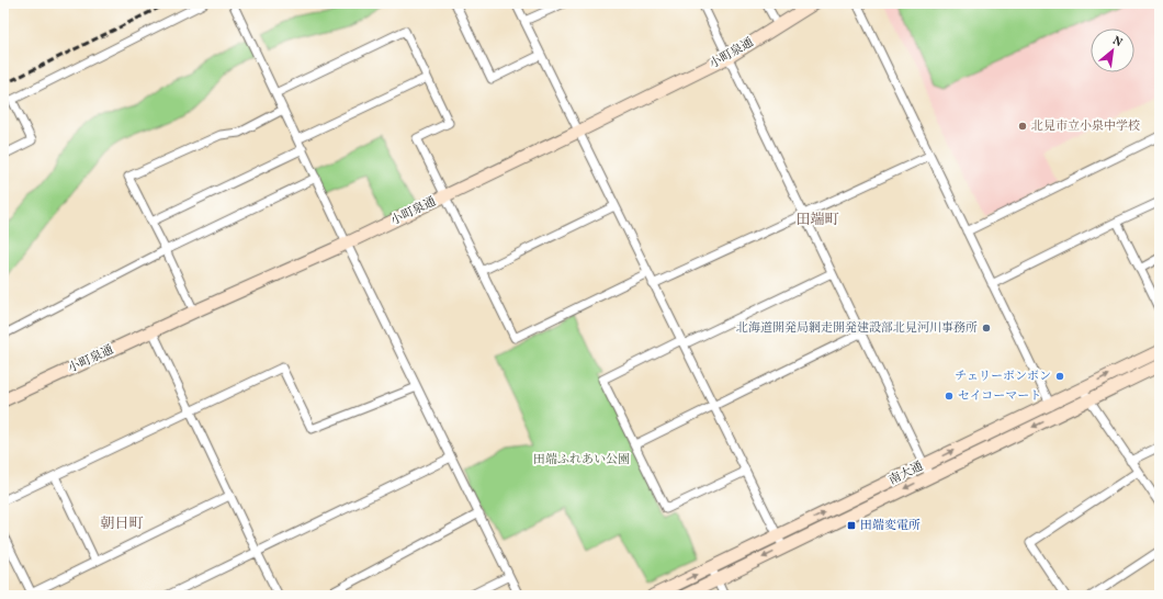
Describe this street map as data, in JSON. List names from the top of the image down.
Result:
{
  "streets": {
    "street": ["小町泉通", "南大通"]
  },
  "districts": ["田端町", "朝日町"],
  "parks": ["田端ふれあい公園"],
  "places": {
    "other": [
      "北見市立小泉中学校",
      "北海道開発局網走開発建設部北見河川事務所",
      "チェリーボンボン",
      "セイコーマート"
    ],
    "transit": ["田端変電所"]
  },
  "north": "top right"
}
